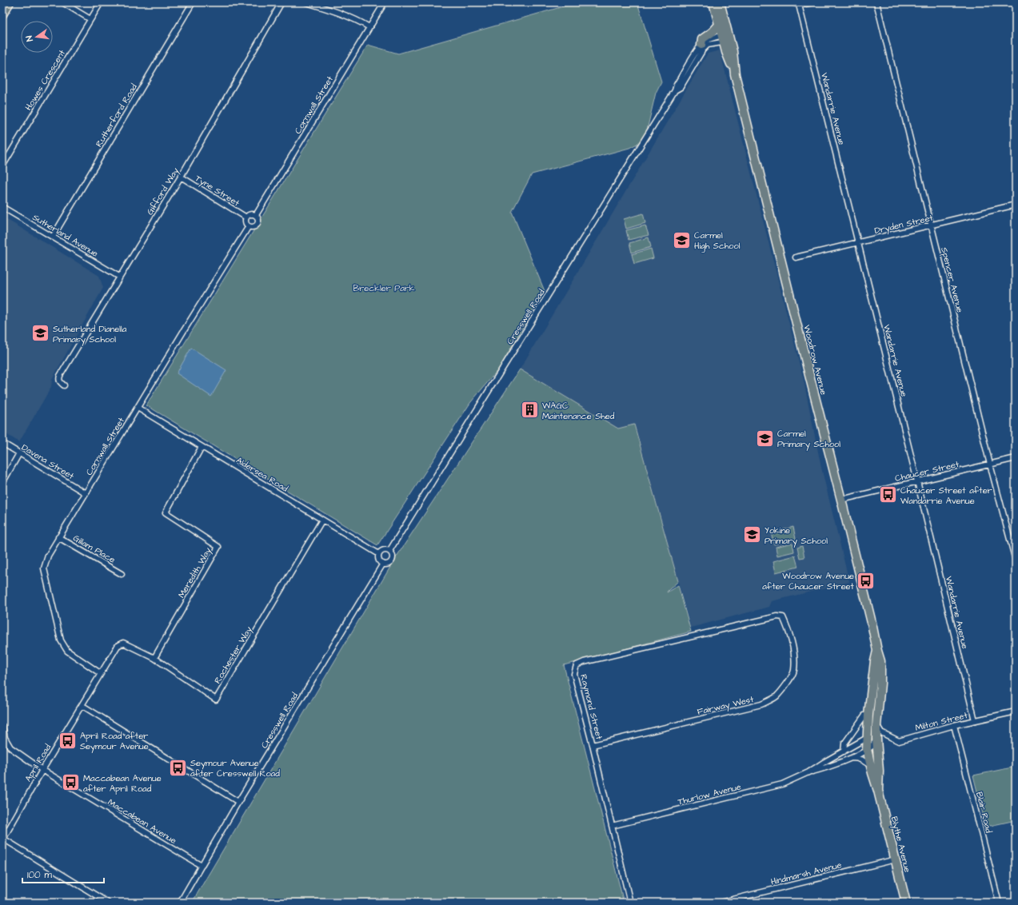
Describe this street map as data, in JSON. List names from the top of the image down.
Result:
{
  "streets": {
    "main road": ["Woodrow Avenue", "Blythe Avenue"],
    "street": [
      "Howes Crescent",
      "Cornwall Street",
      "Wandarrie Avenue",
      "Rutherford Road",
      "Tyne Street",
      "Gifford Way",
      "Dryden Street",
      "Sutherland Avenue",
      "Spencer Avenue",
      "Cresswell Road",
      "Davena Street",
      "Chaucer Street",
      "Aldersea Road",
      "Gillam Place",
      "Meredith Way",
      "Rochester Way",
      "Fairway West",
      "Raymond Street",
      "Milton Street",
      "April Road",
      "Thurlow Avenue",
      "Blair Road",
      "Maccabean Avenue",
      "Hindmarsh Avenue"
    ]
  },
  "crossings": [
    ["Cornwall Street", "Tyne Street"],
    ["Cornwall Street", "Davena Street"],
    ["Cornwall Street", "Aldersea Road"],
    ["Cornwall Street", "Gillam Place"],
    ["Cornwall Street", "April Road"],
    ["Wandarrie Avenue", "Dryden Street"],
    ["Wandarrie Avenue", "Chaucer Street"],
    ["Wandarrie Avenue", "Milton Street"],
    ["Rutherford Road", "Sutherland Avenue"],
    ["Tyne Street", "Gifford Way"],
    ["Gifford Way", "Sutherland Avenue"],
    ["Dryden Street", "Spencer Avenue"],
    ["Spencer Avenue", "Chaucer Street"],
    ["Cresswell Road", "Woodrow Avenue"],
    ["Cresswell Road", "Aldersea Road"],
    ["Cresswell Road", "Maccabean Avenue"],
    ["Woodrow Avenue", "Chaucer Street"],
    ["Woodrow Avenue", "Milton Street"],
    ["Woodrow Avenue", "Blythe Avenue"],
    ["Aldersea Road", "Meredith Way"],
    ["Aldersea Road", "Rochester Way"],
    ["Meredith Way", "Rochester Way"],
    ["Rochester Way", "April Road"],
    ["Fairway West", "Raymond Street"],
    ["Raymond Street", "Thurlow Avenue"],
    ["Milton Street", "Blair Road"],
    ["Milton Street", "Blythe Avenue"],
    ["April Road", "Maccabean Avenue"],
    ["Thurlow Avenue", "Blythe Avenue"],
    ["Blythe Avenue", "Hindmarsh Avenue"]
  ],
  "parks": ["Breckler Park"],
  "places": {
    "school or university": [
      "Carmel High School",
      "Sutherland Dianella Primary School",
      "Carmel Primary School",
      "Yokine Primary School"
    ],
    "building": ["WAGC Maintenance Shed"],
    "bus stop": [
      "Chaucer Street after Wandarrie Avenue",
      "Woodrow Avenue after Chaucer Street",
      "April Road after Seymour Avenue",
      "Seymour Avenue after Cresswell Road",
      "Maccabean Avenue after April Road"
    ]
  },
  "scale_bar": "100 m",
  "north": "left"
}
